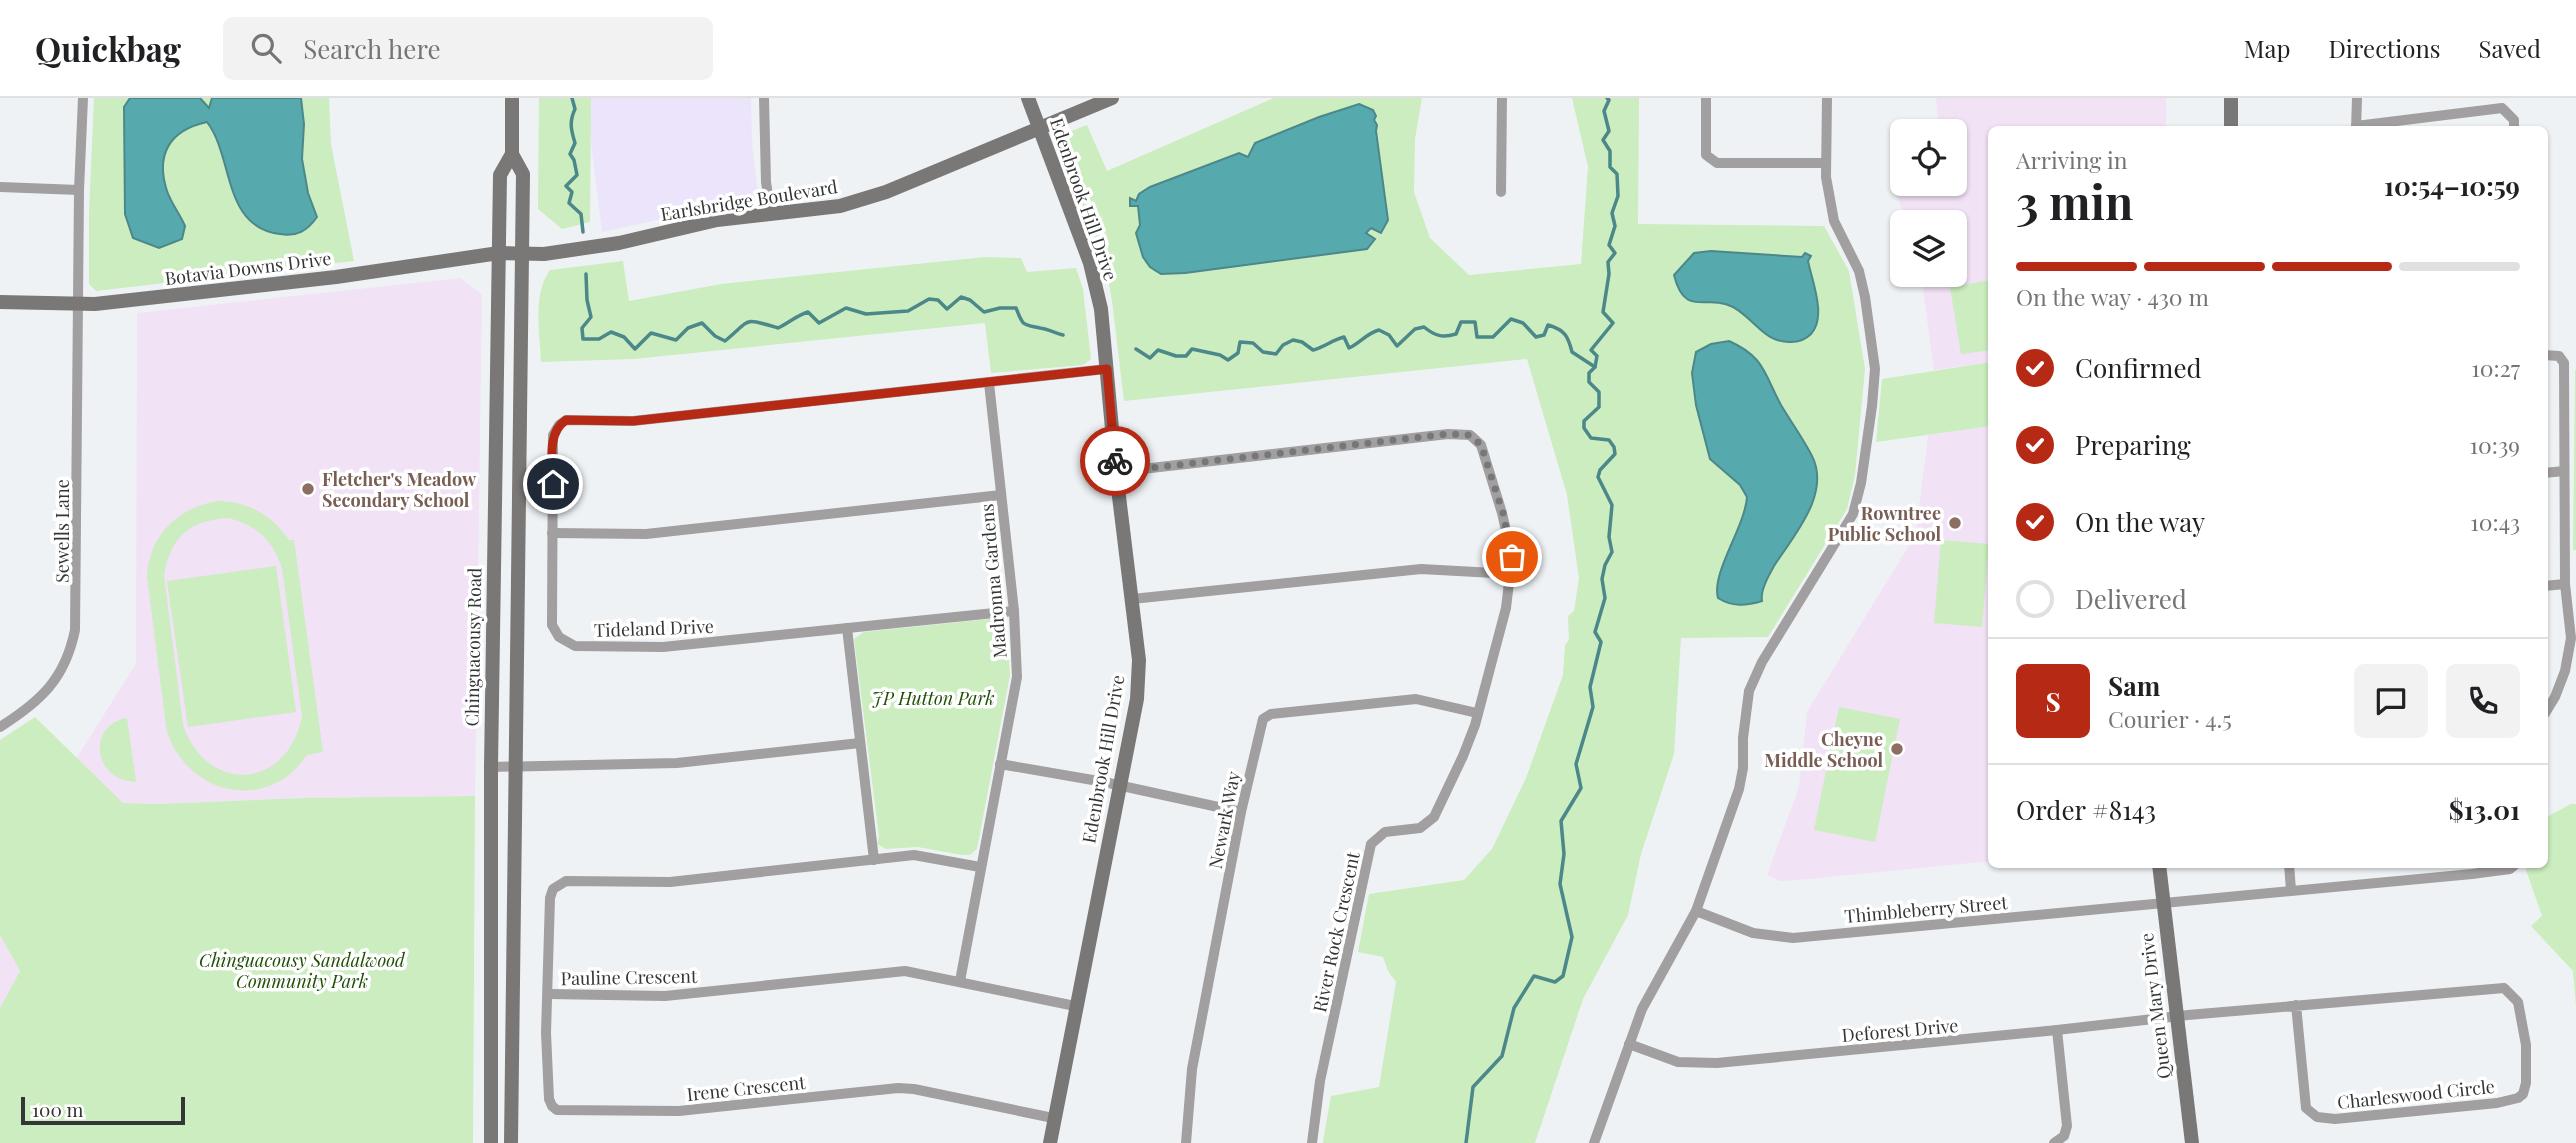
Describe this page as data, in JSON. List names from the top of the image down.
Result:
{
  "streets": {
    "street": [
      "Edenbrook Hill Drive",
      "Earlsbridge Boulevard",
      "Botavia Downs Drive",
      "Sewells Lane",
      "Madronna Gardens",
      "Tideland Drive",
      "Chinguacousy Road",
      "Newark Way",
      "Thimbleberry Street",
      "River Rock Crescent",
      "Pauline Crescent",
      "Queen Mary Drive",
      "Deforest Drive",
      "Irene Crescent",
      "Charleswood Circle"
    ]
  },
  "crossings": [
    ["Edenbrook Hill Drive", "Earlsbridge Boulevard"],
    ["Edenbrook Hill Drive", "Tideland Drive"],
    ["Edenbrook Hill Drive", "River Rock Crescent"],
    ["Edenbrook Hill Drive", "Pauline Crescent"],
    ["Edenbrook Hill Drive", "Irene Crescent"],
    ["Earlsbridge Boulevard", "Botavia Downs Drive"],
    ["Earlsbridge Boulevard", "Chinguacousy Road"],
    ["Botavia Downs Drive", "Sewells Lane"],
    ["Botavia Downs Drive", "Chinguacousy Road"],
    ["Madronna Gardens", "Tideland Drive"],
    ["Madronna Gardens", "Pauline Crescent"],
    ["Newark Way", "River Rock Crescent"],
    ["Thimbleberry Street", "Queen Mary Drive"],
    ["Pauline Crescent", "Irene Crescent"],
    ["Queen Mary Drive", "Deforest Drive"],
    ["Queen Mary Drive", "Charleswood Circle"],
    ["Deforest Drive", "Charleswood Circle"]
  ],
  "parks": ["JP Hutton Park", "Chinguacousy Sandalwood Community Park"],
  "places": ["Fletcher's Meadow Secondary School", "Rowntree Public School", "Cheyne Middle School"],
  "scale_bar": "100 m",
  "page": {
    "header": "Quickbag",
    "search": "Search here",
    "nav": ["Map", "Directions", "Saved"],
    "heading": ["3 min", "Arriving in", "10:54–10:59"],
    "panel": [
      "Sam",
      "Courier · 4.5",
      "Order #8143",
      "$13.01"
    ],
    "bar": "On the way · 430 m",
    "list": [
      ["Confirmed", "10:27"],
      ["Preparing", "10:39"],
      ["On the way", "10:43"],
      "Delivered"
    ],
    "round": "S",
    "scale": "100 m"
  }
}
